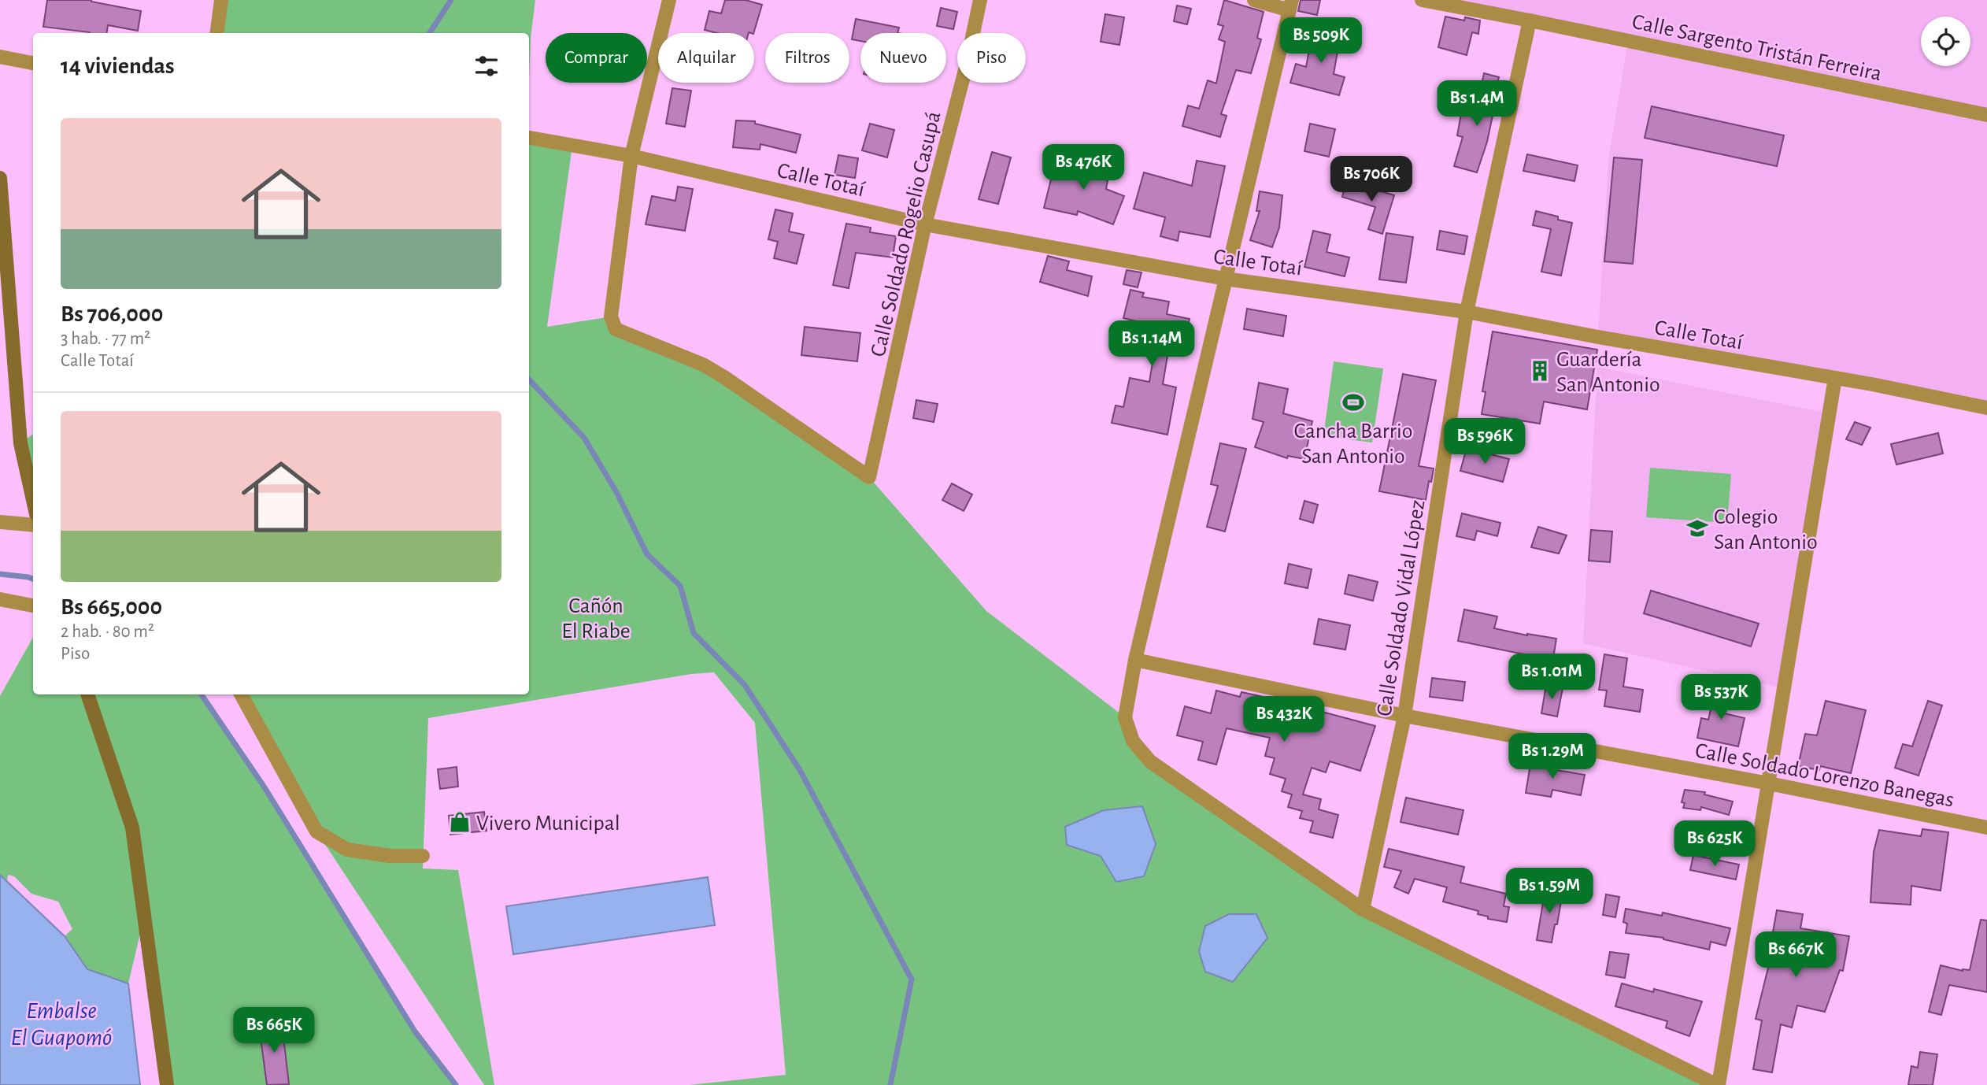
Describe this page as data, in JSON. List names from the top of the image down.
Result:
{
  "streets": {
    "street": [
      "Calle Sargento Tristán Ferreira",
      "Calle Totaí",
      "Calle Soldado Rogelio Casupá",
      "Calle Soldado Vidal López",
      "Calle Soldado Lorenzo Banegas"
    ]
  },
  "crossings": [
    ["Calle Sargento Tristán Ferreira", "Calle Soldado Vidal López"],
    ["Calle Totaí", "Calle Soldado Rogelio Casupá"],
    ["Calle Totaí", "Calle Soldado Vidal López"],
    ["Calle Soldado Vidal López", "Calle Soldado Lorenzo Banegas"]
  ],
  "water": ["Embalse El Guapomó"],
  "parks": ["Cañón El Riabe"],
  "places": {
    "building": ["Guardería San Antonio"],
    "sports": ["Cancha Barrio San Antonio"],
    "school or university": ["Colegio San Antonio"],
    "shop": ["Vivero Municipal"]
  },
  "page": {
    "price": [
      "Bs 509K",
      "Bs 1.4M",
      "Bs 476K",
      "Bs 706K",
      "Bs 1.14M",
      "Bs 596K",
      "Bs 1.01M",
      "Bs 537K",
      "Bs 432K",
      "Bs 1.29M",
      "Bs 625K",
      "Bs 1.59M",
      "Bs 667K",
      "Bs 665K"
    ],
    "chip": [
      "Comprar",
      "Alquilar",
      "Filtros",
      "Nuevo",
      "Piso"
    ],
    "heading": "14 viviendas",
    "list": [
      {
        "name": "Bs 706,000",
        "note": "3 hab. · 77 m² · Calle Totaí"
      },
      {
        "name": "Bs 665,000",
        "note": "2 hab. · 80 m² · Piso"
      }
    ]
  }
}
